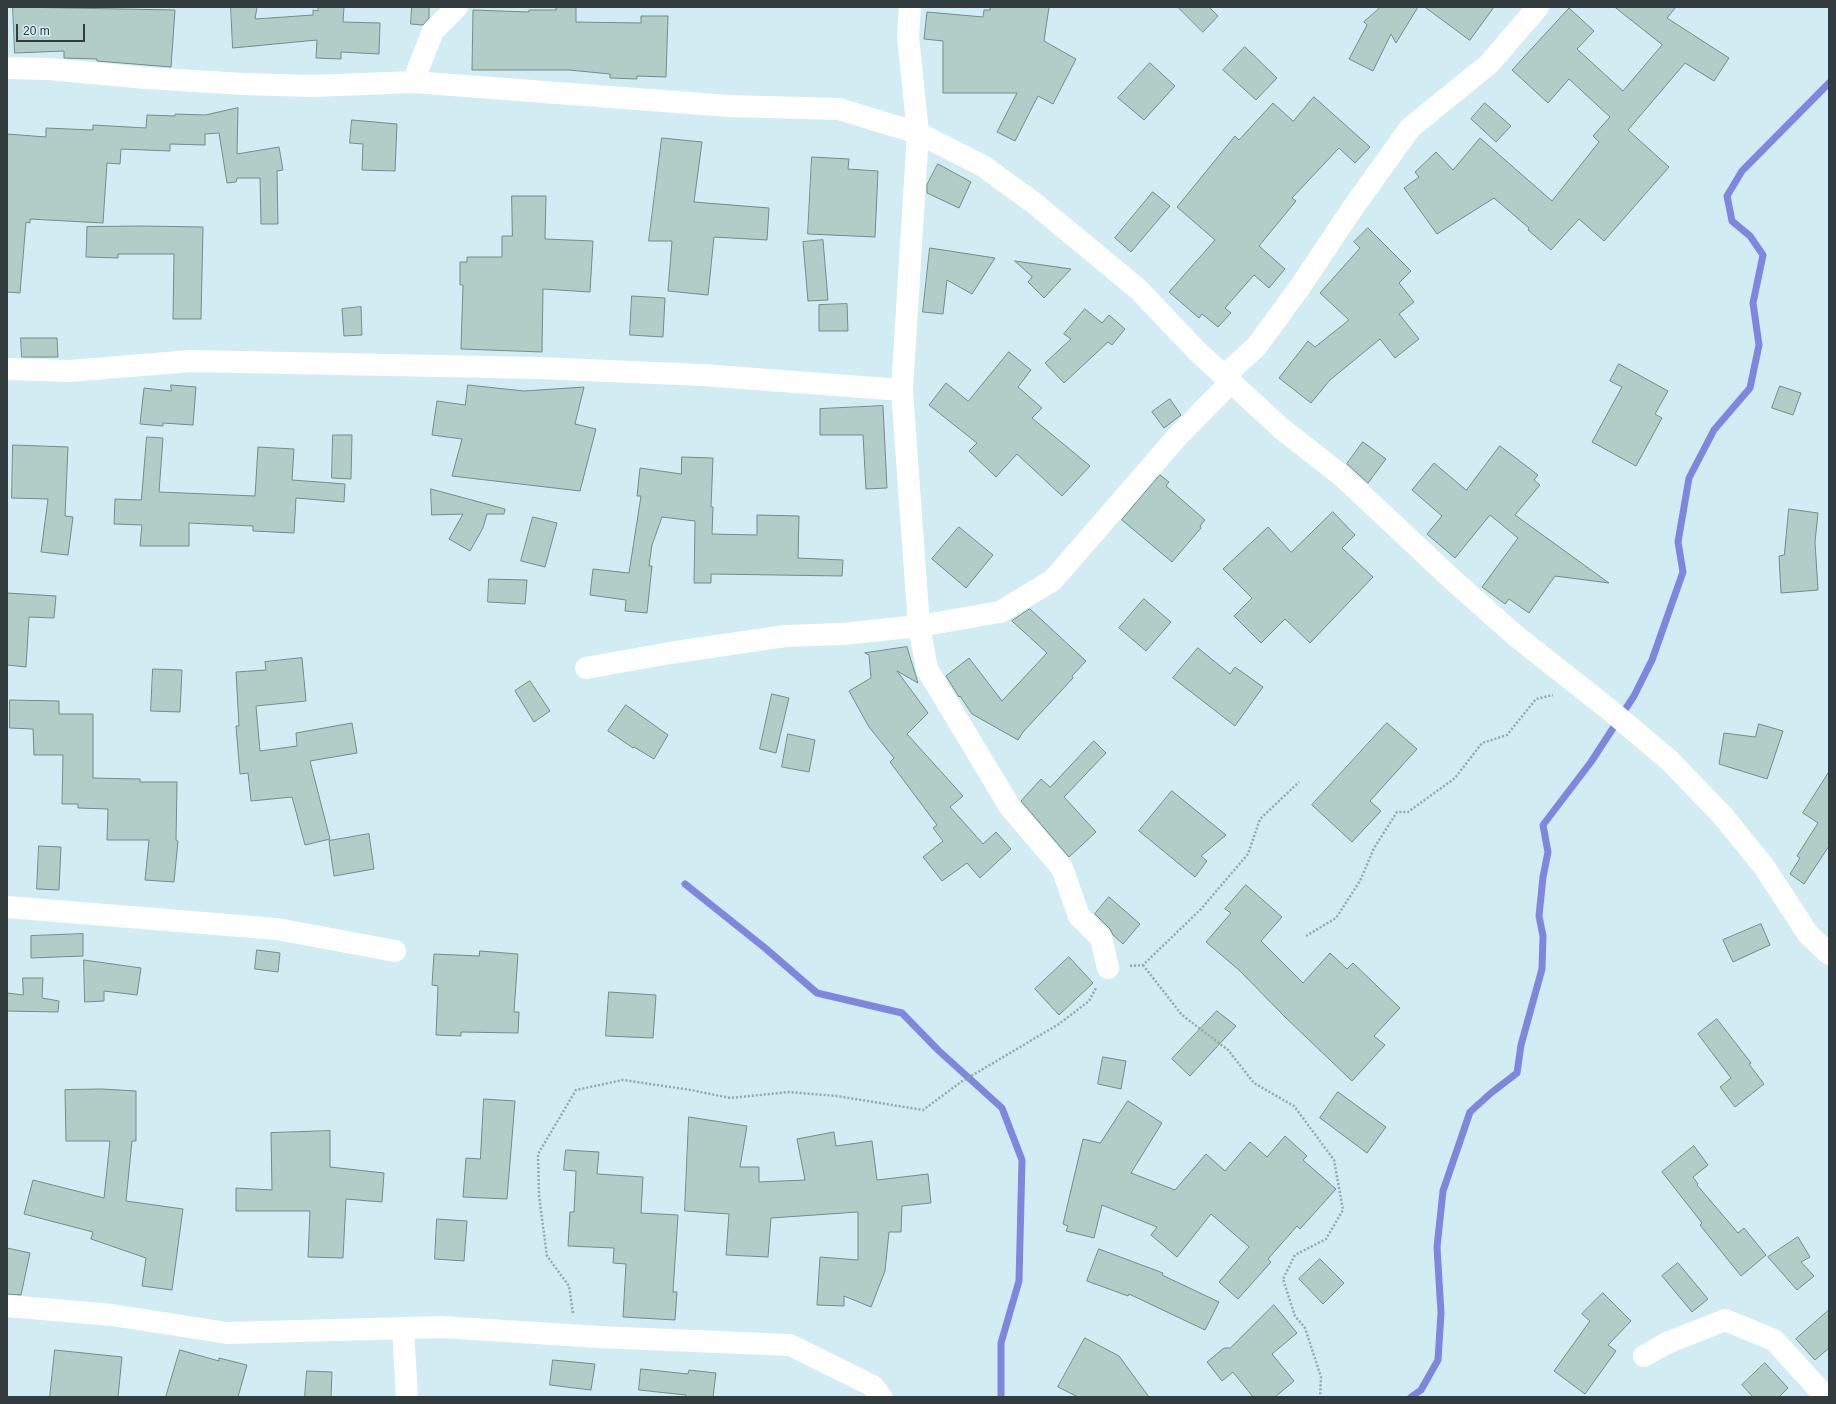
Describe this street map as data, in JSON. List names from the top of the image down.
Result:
{
  "scale_bar": "20 m"
}
